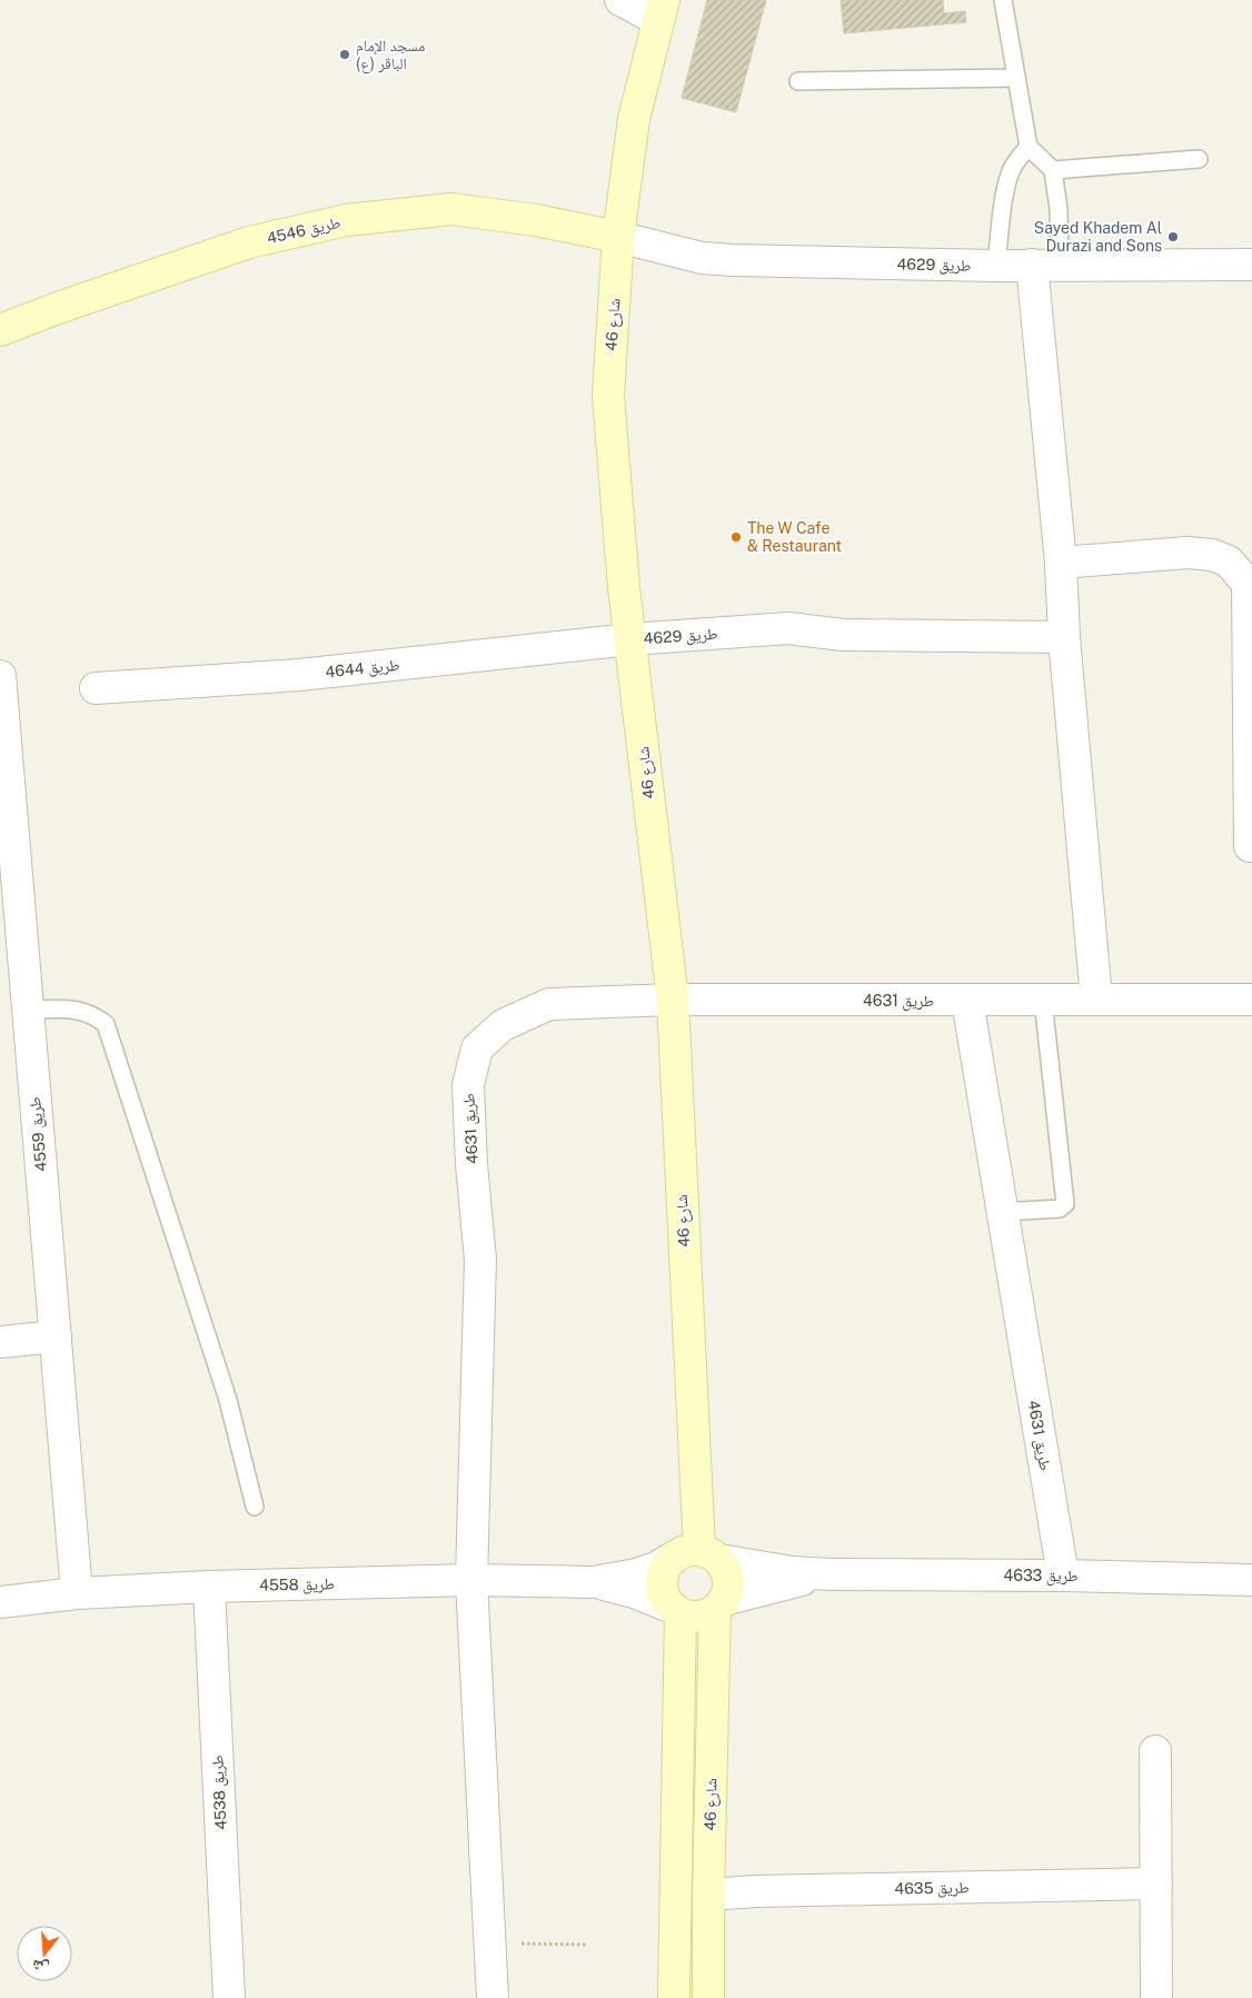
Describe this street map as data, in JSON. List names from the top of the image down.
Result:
{
  "streets": {
    "street": [
      "طريق 4546",
      "طريق 4629",
      "شارع 46",
      "طريق 4644",
      "طريق 4631",
      "طريق 4559",
      "طريق 4633",
      "طريق 4558",
      "طريق 4538",
      "طريق 4635"
    ]
  },
  "crossings": [
    ["طريق 4546", "طريق 4629"],
    ["طريق 4546", "شارع 46"],
    ["طريق 4629", "شارع 46"],
    ["طريق 4629", "طريق 4644"],
    ["شارع 46", "طريق 4644"],
    ["شارع 46", "طريق 4631"],
    ["شارع 46", "طريق 4633"],
    ["شارع 46", "طريق 4558"],
    ["شارع 46", "طريق 4635"],
    ["طريق 4631", "طريق 4633"],
    ["طريق 4631", "طريق 4558"],
    ["طريق 4559", "طريق 4558"],
    ["طريق 4633", "طريق 4558"],
    ["طريق 4558", "طريق 4538"]
  ],
  "places": ["مسجد الإمام الباقر (ع)", "Sayed Khadem Al Durazi and Sons", "The W Cafe & Restaurant"],
  "north": "bottom"
}
